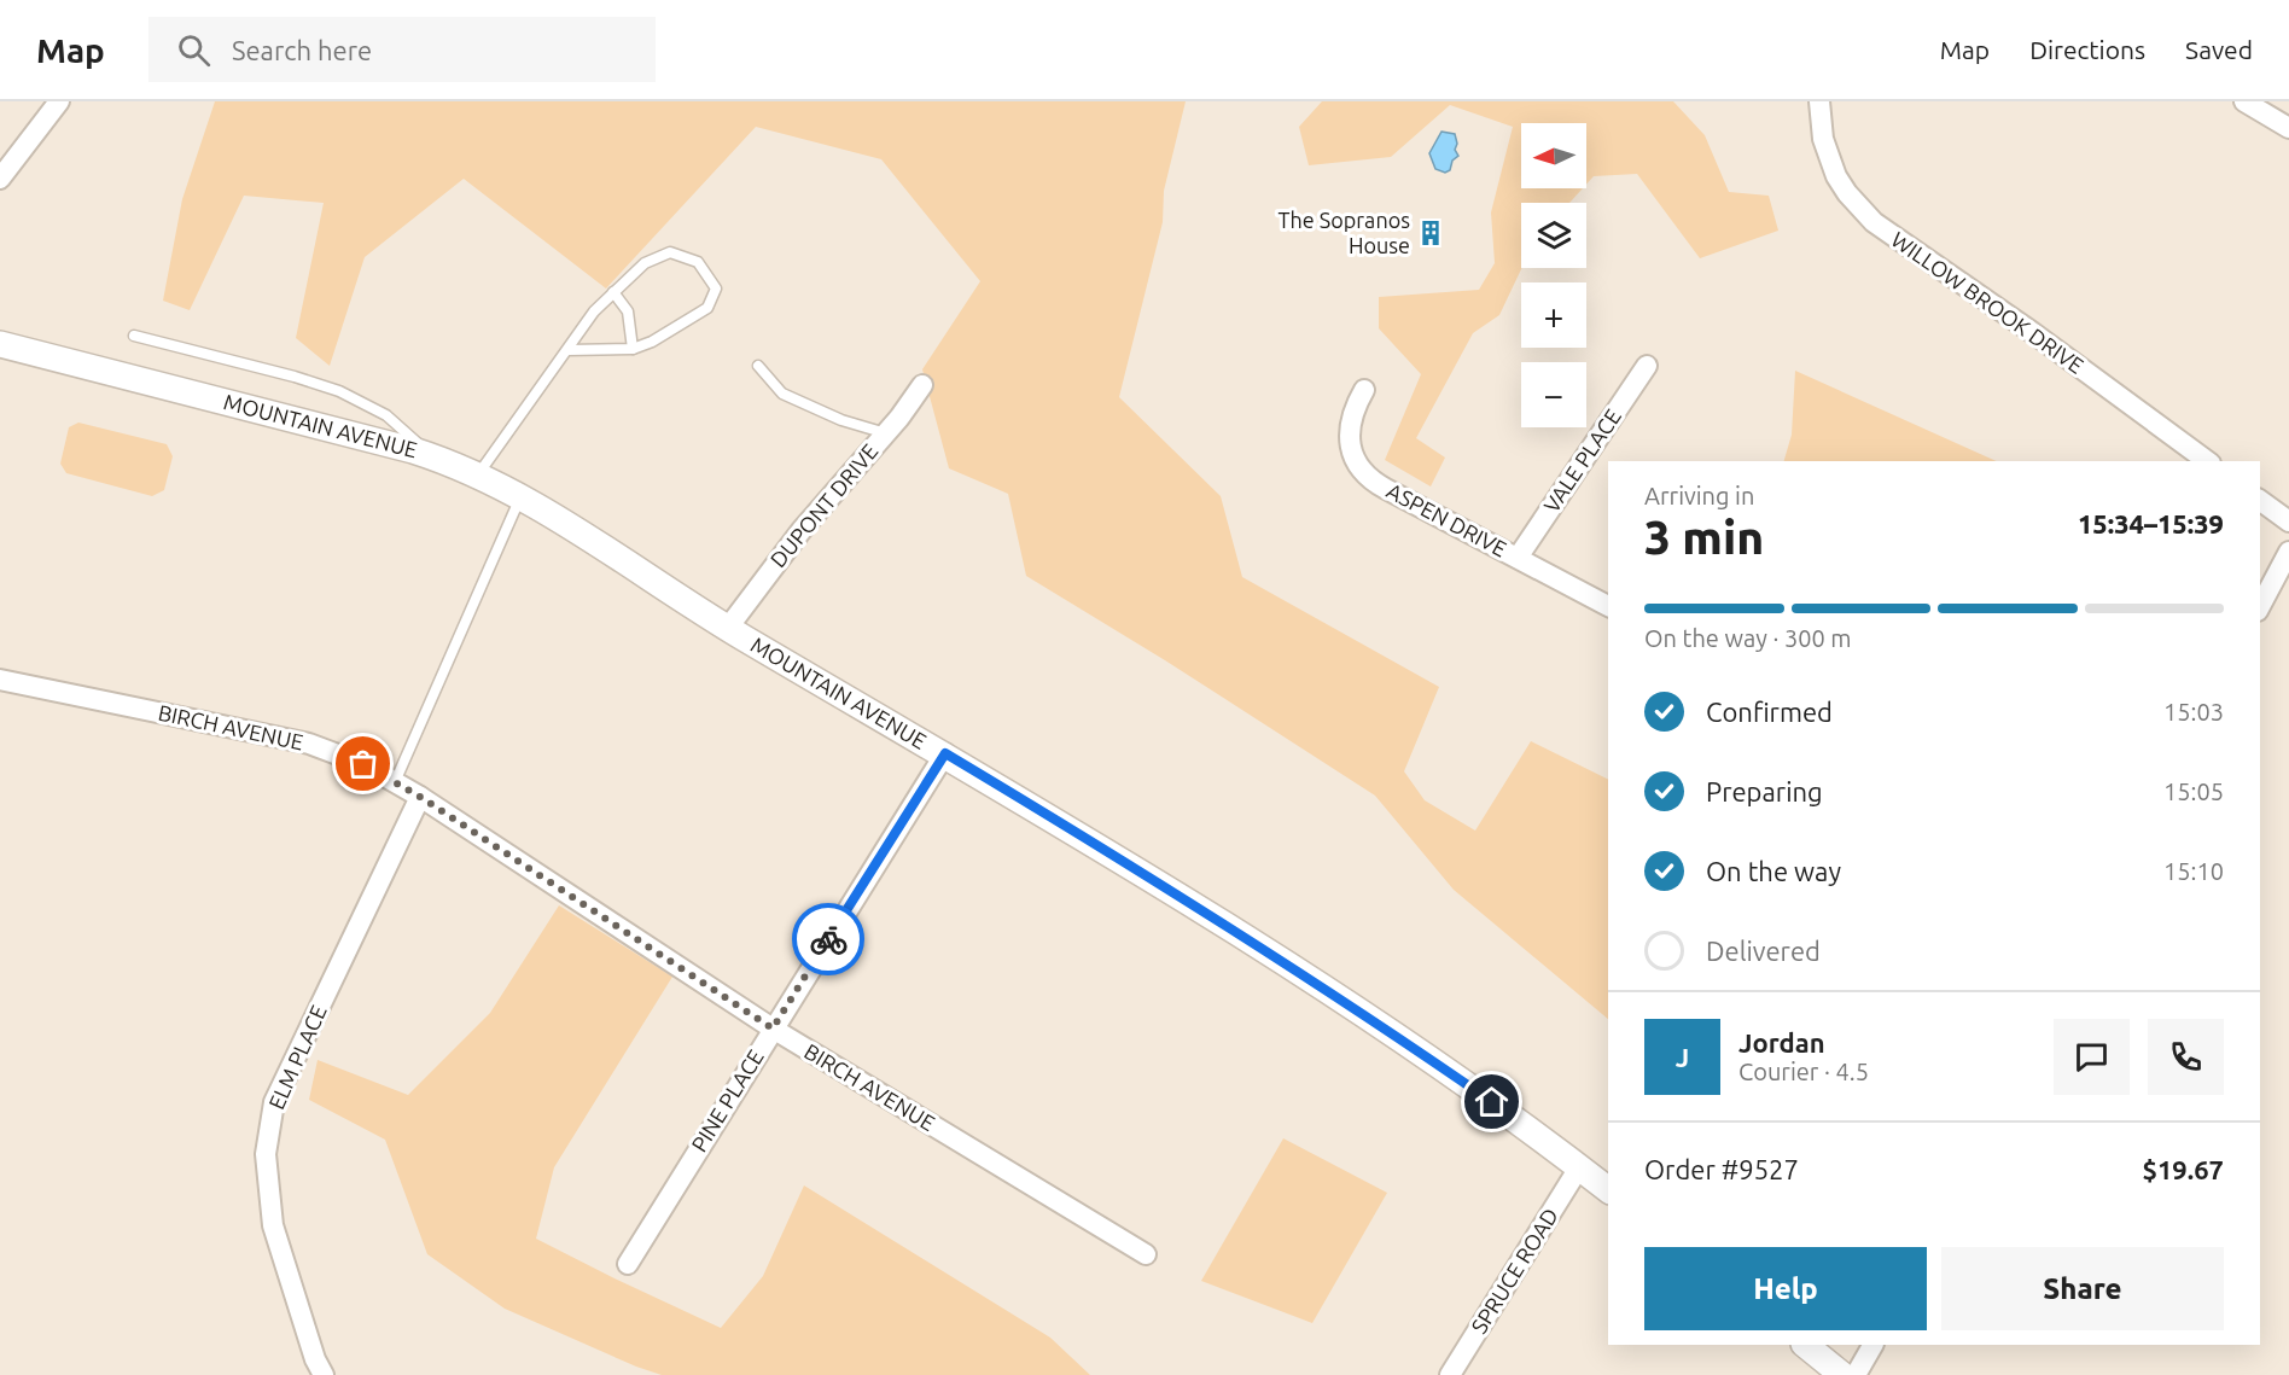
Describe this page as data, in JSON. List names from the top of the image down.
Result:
{
  "streets": {
    "street": [
      "WILLOW BROOK DRIVE",
      "MOUNTAIN AVENUE",
      "VALE PLACE",
      "DUPONT DRIVE",
      "ASPEN DRIVE",
      "BIRCH AVENUE",
      "ELM PLACE",
      "PINE PLACE",
      "SPRUCE ROAD"
    ]
  },
  "crossings": [
    ["MOUNTAIN AVENUE", "DUPONT DRIVE"],
    ["MOUNTAIN AVENUE", "PINE PLACE"],
    ["MOUNTAIN AVENUE", "SPRUCE ROAD"],
    ["VALE PLACE", "ASPEN DRIVE"],
    ["BIRCH AVENUE", "ELM PLACE"],
    ["BIRCH AVENUE", "PINE PLACE"]
  ],
  "places": {
    "building": ["The Sopranos House"]
  },
  "north": "left",
  "page": {
    "header": "Map",
    "search": "Search here",
    "nav": ["Map", "Directions", "Saved"],
    "map_buttons": ["+", "−"],
    "heading": ["3 min", "Arriving in", "15:34–15:39"],
    "panel": [
      "Jordan",
      "Courier · 4.5",
      "Order #9527",
      "$19.67"
    ],
    "bar": "On the way · 300 m",
    "list": [
      ["Confirmed", "15:03"],
      ["Preparing", "15:05"],
      ["On the way", "15:10"],
      "Delivered"
    ],
    "round": "J",
    "buttons": ["Help", "Share"]
  }
}
